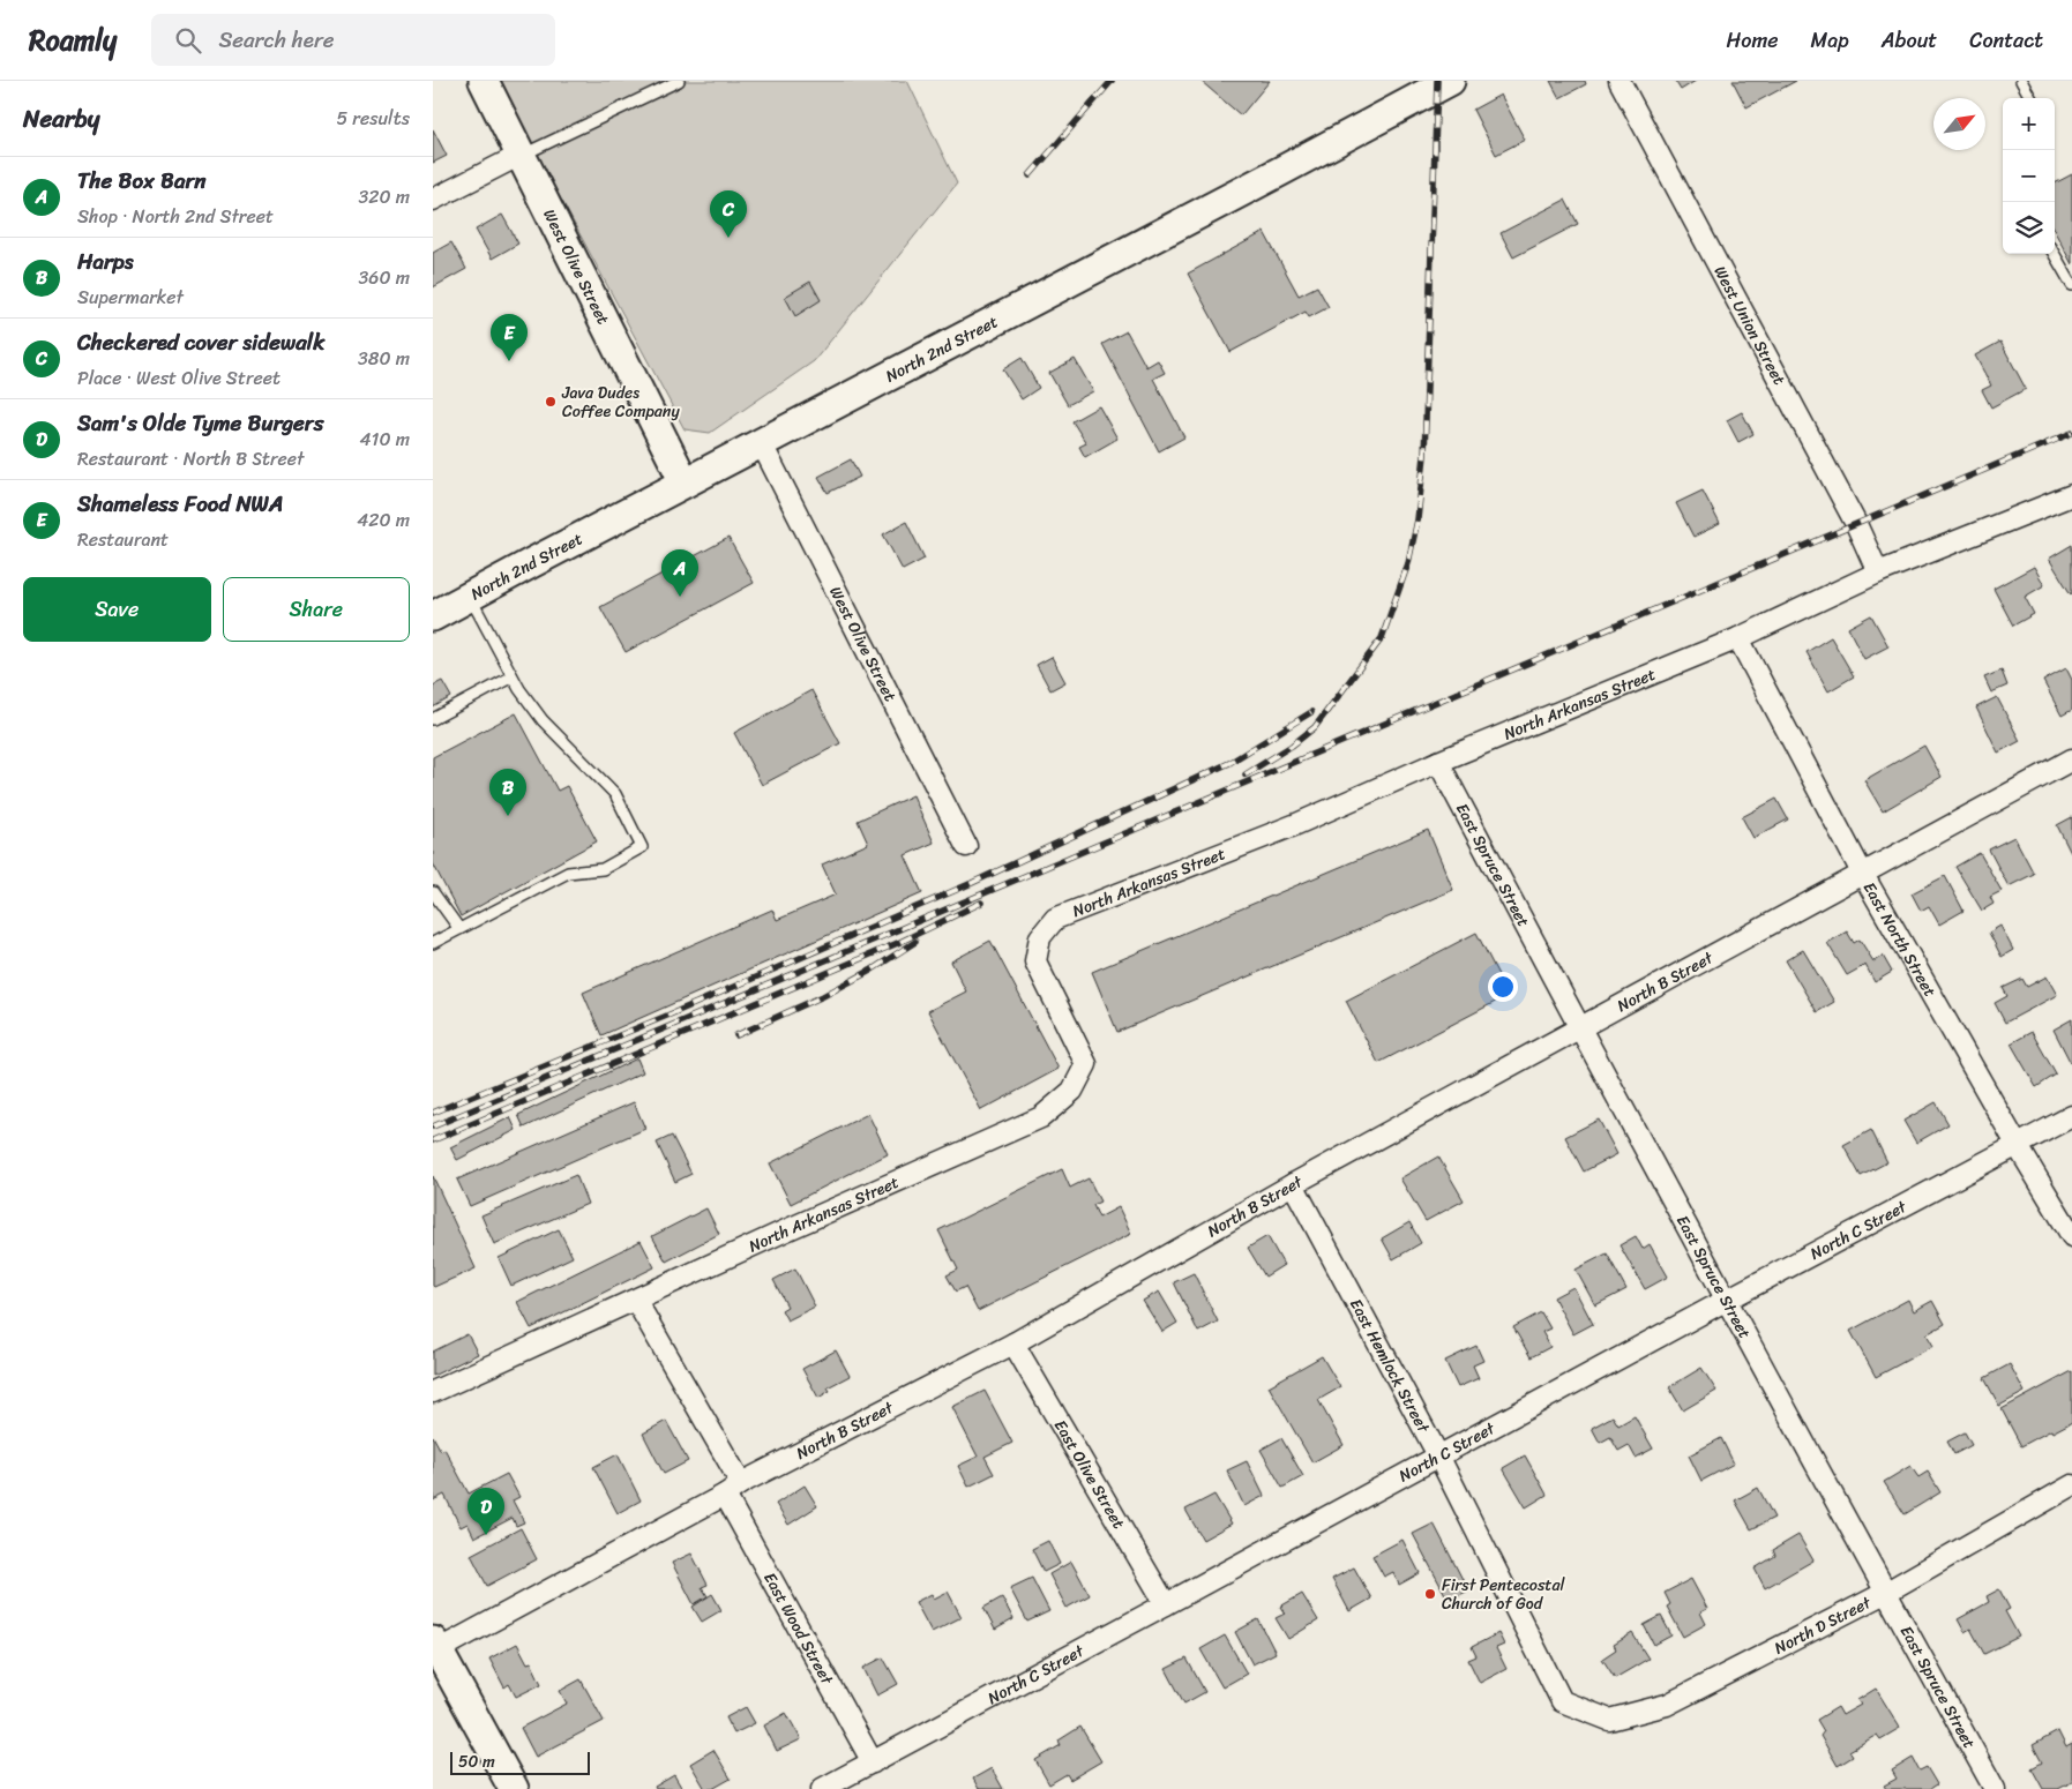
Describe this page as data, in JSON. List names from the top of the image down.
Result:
{
  "streets": {
    "main road": ["West Olive Street", "North 2nd Street"],
    "street": [
      "West Union Street",
      "North Arkansas Street",
      "East Spruce Street",
      "East North Street",
      "North B Street",
      "North C Street",
      "East Hemlock Street",
      "East Olive Street",
      "North D Street",
      "East Wood Street"
    ]
  },
  "crossings": [
    ["West Olive Street", "North 2nd Street"],
    ["West Union Street", "North Arkansas Street"],
    ["North Arkansas Street", "East Spruce Street"],
    ["North Arkansas Street", "East North Street"],
    ["North Arkansas Street", "East Wood Street"],
    ["East Spruce Street", "North B Street"],
    ["East Spruce Street", "North C Street"],
    ["East Spruce Street", "North D Street"],
    ["East North Street", "North B Street"],
    ["East North Street", "North C Street"],
    ["North B Street", "East Hemlock Street"],
    ["North B Street", "East Olive Street"],
    ["North B Street", "East Wood Street"],
    ["North C Street", "East Hemlock Street"],
    ["North C Street", "East Olive Street"],
    ["North C Street", "East Wood Street"],
    ["East Hemlock Street", "North D Street"]
  ],
  "places": ["Java Dudes Coffee Company", "First Pentecostal Church of God"],
  "scale_bar": "50 m",
  "north": "top right",
  "page": {
    "header": "Roamly",
    "search": "Search here",
    "nav": [
      "Home",
      "Map",
      "About",
      "Contact"
    ],
    "heading": ["Nearby", "5 results"],
    "map_buttons": ["+", "−"],
    "list": [
      {
        "mark": "A",
        "name": "The Box Barn",
        "note": "Shop · North 2nd Street",
        "value": "320 m"
      },
      {
        "mark": "B",
        "name": "Harps",
        "note": "Supermarket",
        "value": "360 m"
      },
      {
        "mark": "C",
        "name": "Checkered cover sidewalk",
        "note": "Place · West Olive Street",
        "value": "380 m"
      },
      {
        "mark": "D",
        "name": "Sam's Olde Tyme Burgers",
        "note": "Restaurant · North B Street",
        "value": "410 m"
      },
      {
        "mark": "E",
        "name": "Shameless Food NWA",
        "note": "Restaurant",
        "value": "420 m"
      }
    ],
    "pins": [
      "C",
      "E",
      "A",
      "B",
      "D"
    ],
    "buttons": ["Save", "Share"],
    "scale": "50 m"
  }
}
